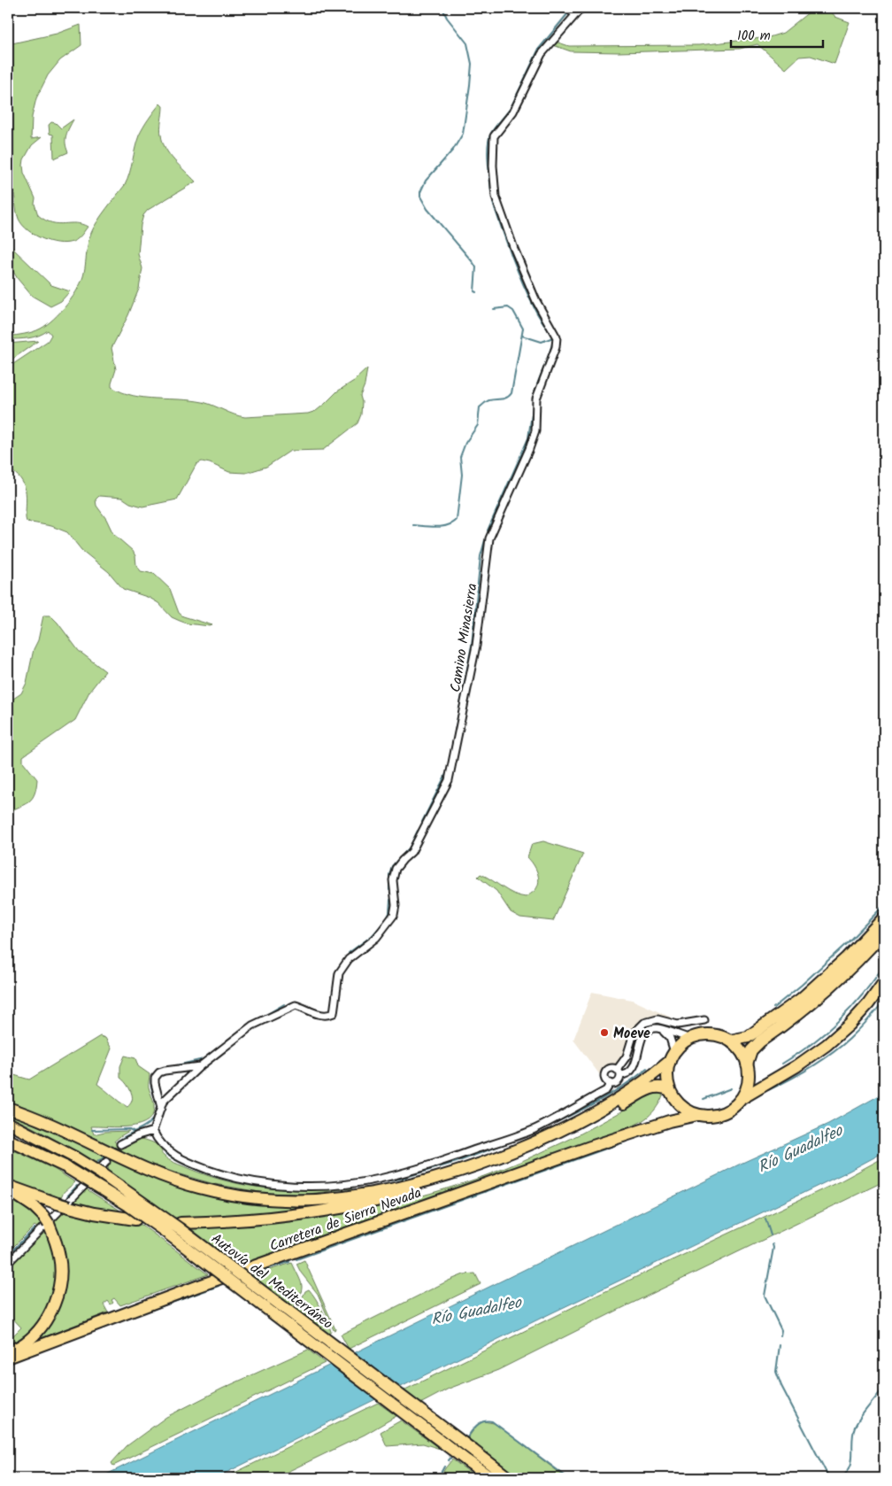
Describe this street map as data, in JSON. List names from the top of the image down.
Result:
{
  "streets": {
    "highway": ["Carretera de Sierra Nevada", "Autovía del Mediterráneo"],
    "street": ["Camino Minasierra"]
  },
  "water": ["Río Guadalfeo"],
  "places": ["Moeve"],
  "scale_bar": "100 m"
}
